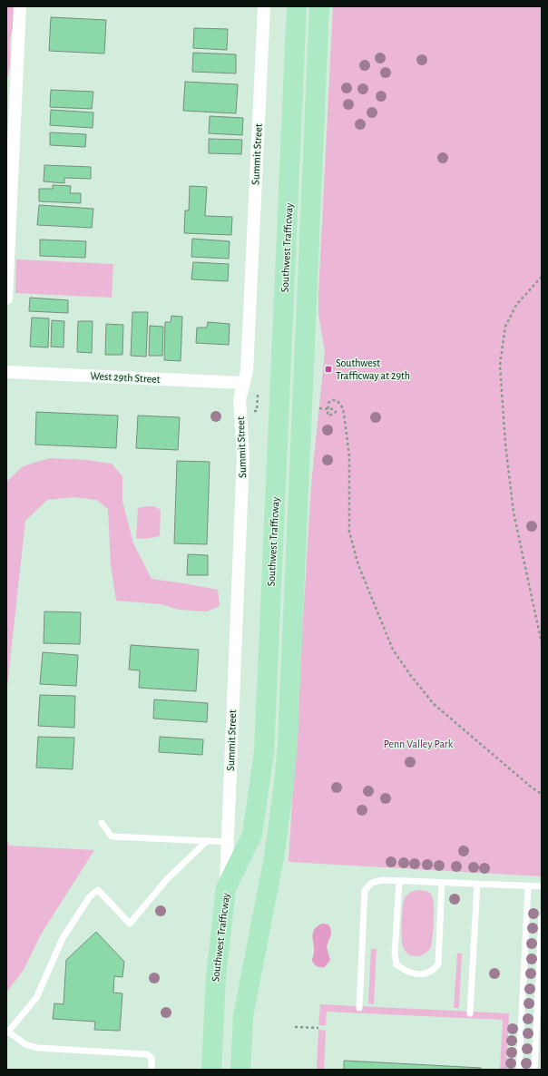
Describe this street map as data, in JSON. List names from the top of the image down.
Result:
{
  "streets": {
    "main road": ["Southwest Trafficway"],
    "street": ["Summit Street", "West 29th Street"]
  },
  "crossings": [
    ["Summit Street", "Southwest Trafficway"],
    ["Summit Street", "West 29th Street"]
  ],
  "parks": ["Penn Valley Park"],
  "places": {
    "transit": ["Southwest Trafficway at 29th"]
  }
}
